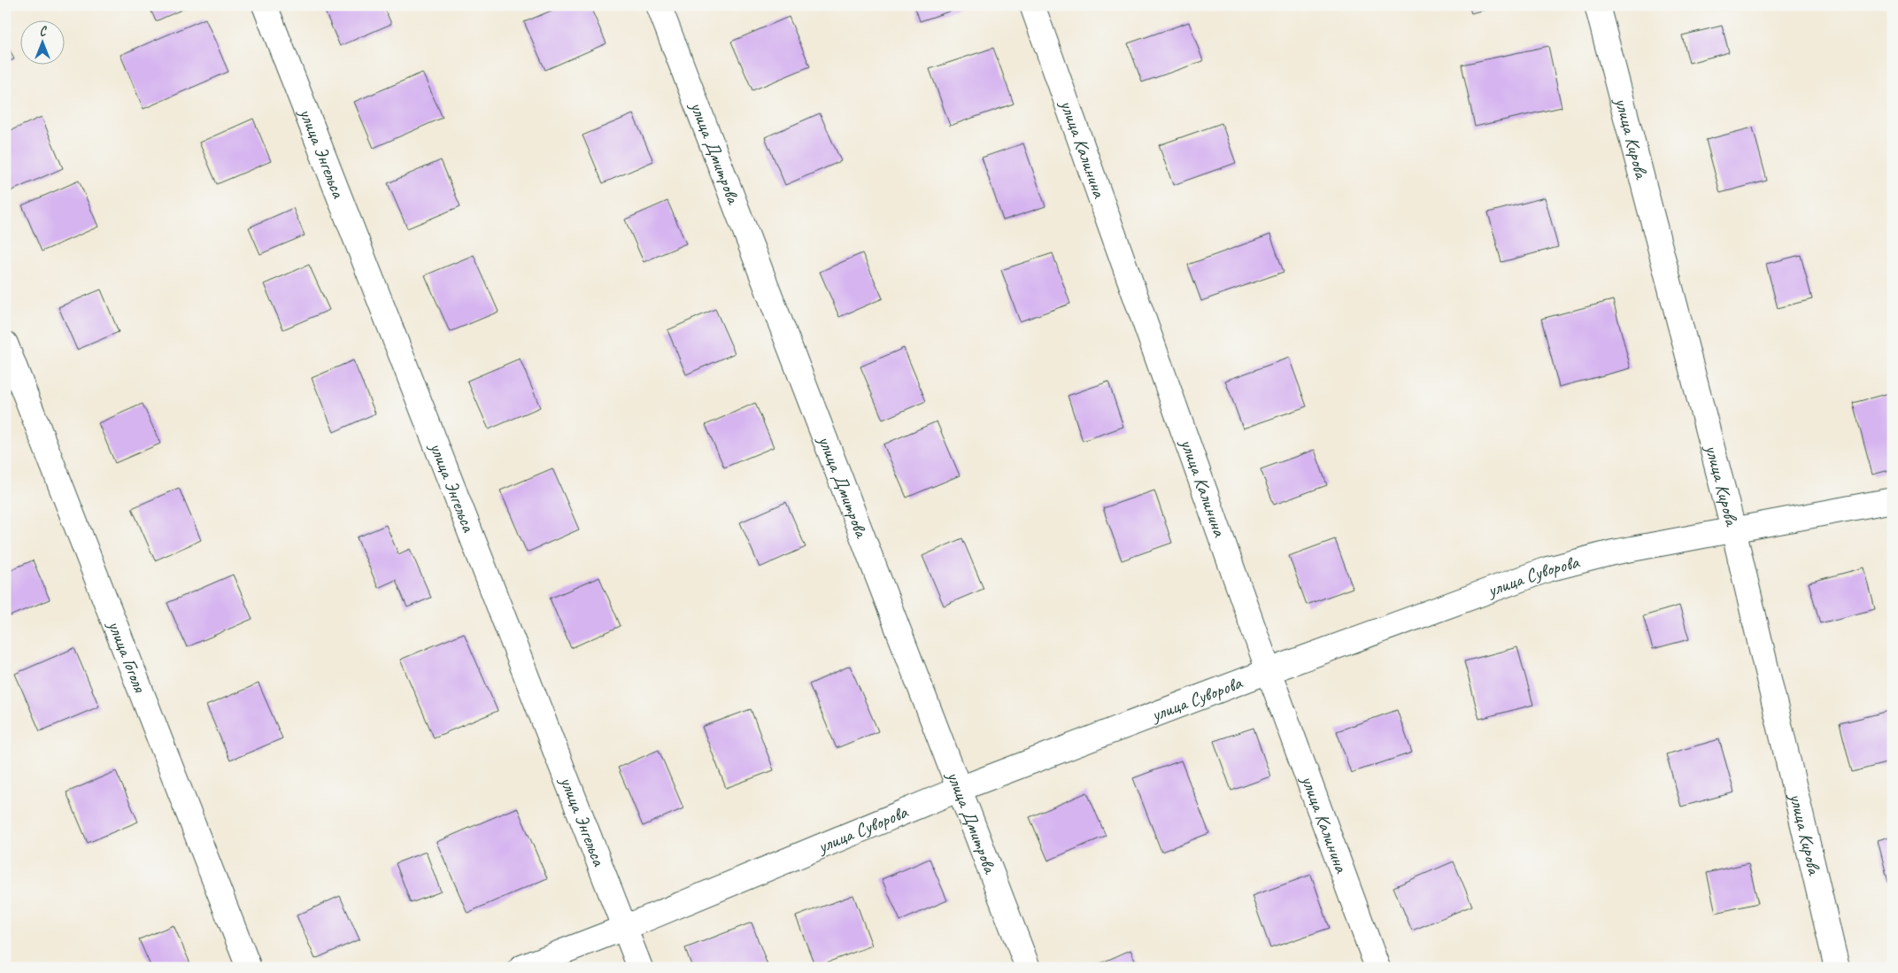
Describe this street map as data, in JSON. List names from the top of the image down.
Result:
{
  "streets": {
    "street": [
      "улица Кирова",
      "улица Калинина",
      "улица Дмитрова",
      "улица Энгельса",
      "улица Суворова",
      "улица Гоголя"
    ]
  },
  "crossings": [
    ["улица Кирова", "улица Суворова"],
    ["улица Калинина", "улица Суворова"],
    ["улица Дмитрова", "улица Суворова"],
    ["улица Энгельса", "улица Суворова"]
  ],
  "north": "top"
}
